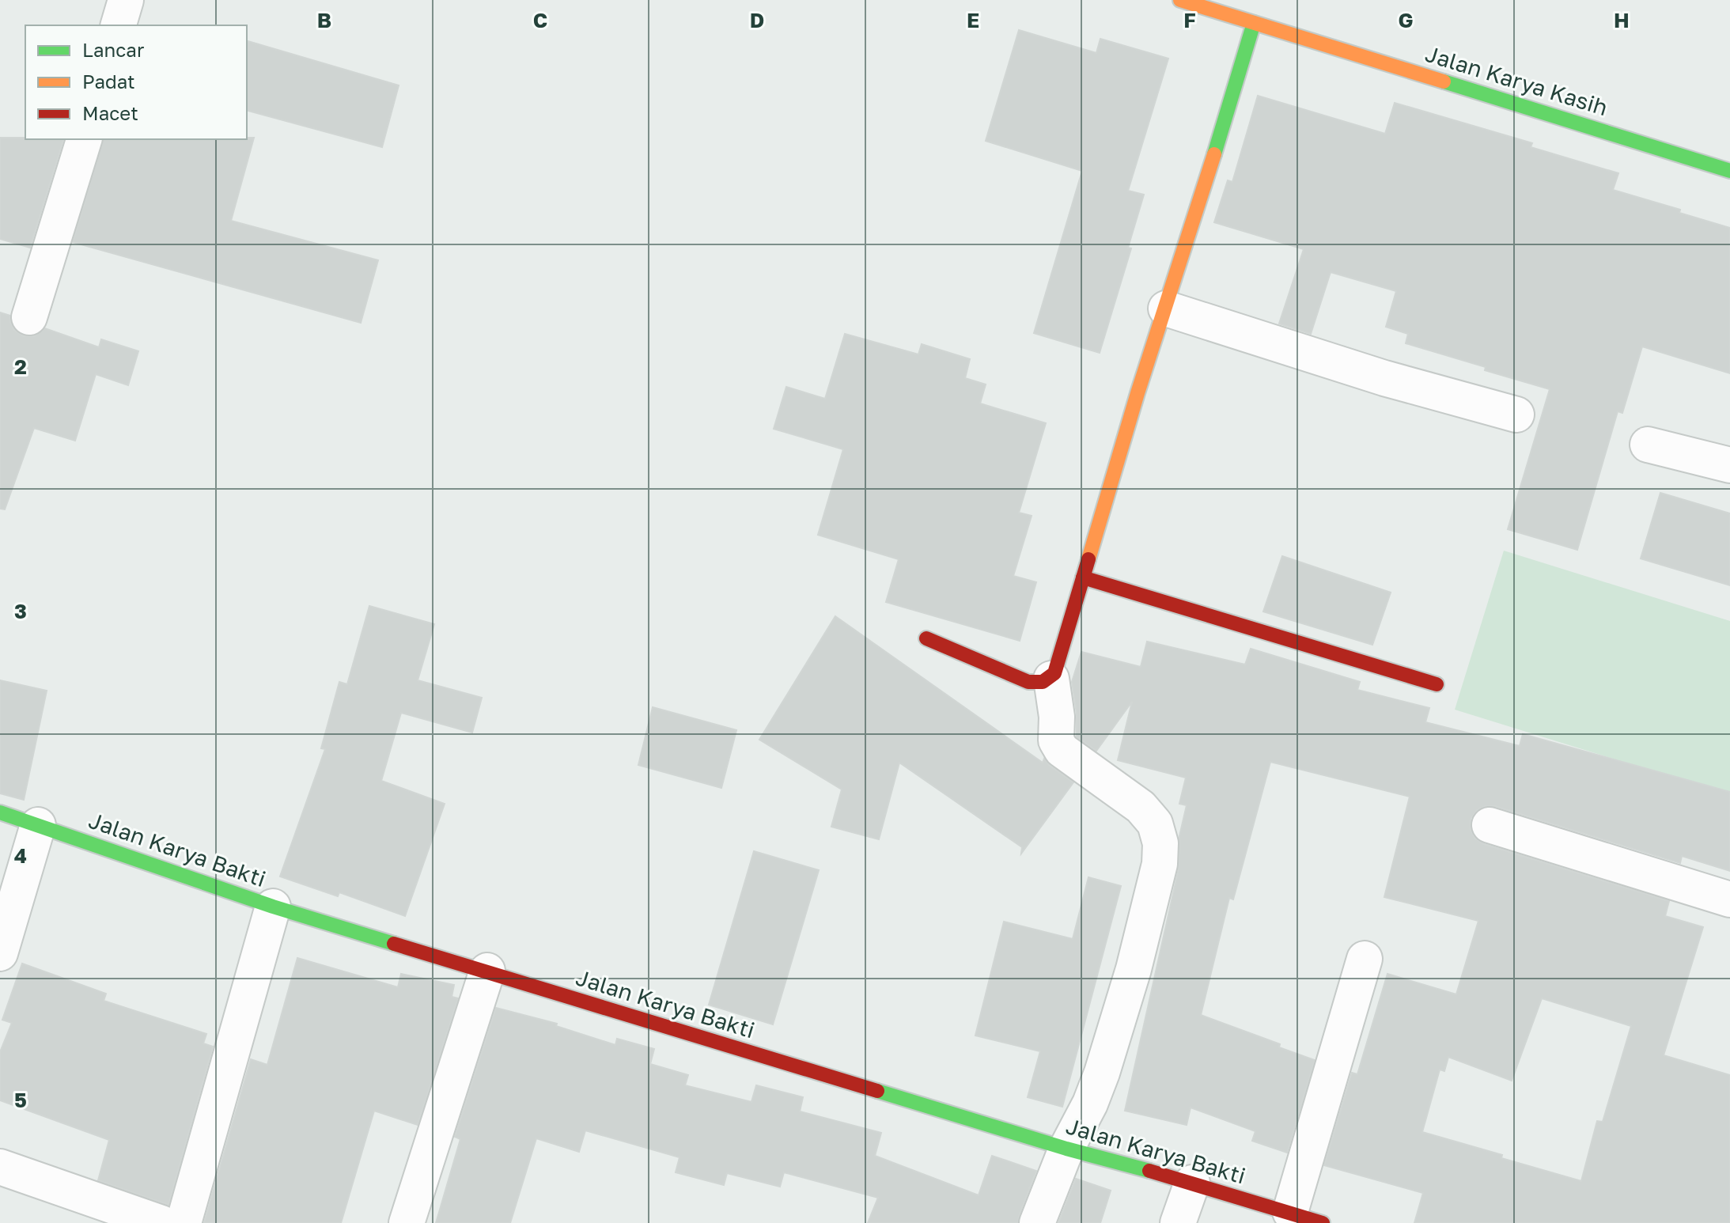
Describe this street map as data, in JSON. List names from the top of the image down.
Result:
{
  "streets": {
    "street": ["Jalan Karya Kasih", "Jalan Karya Bakti"]
  },
  "legend": ["Lancar", "Padat", "Macet"],
  "grid": {
    "columns": [
      "B",
      "C",
      "D",
      "E",
      "F",
      "G",
      "H"
    ],
    "rows": [
      "2",
      "3",
      "4",
      "5"
    ]
  }
}
